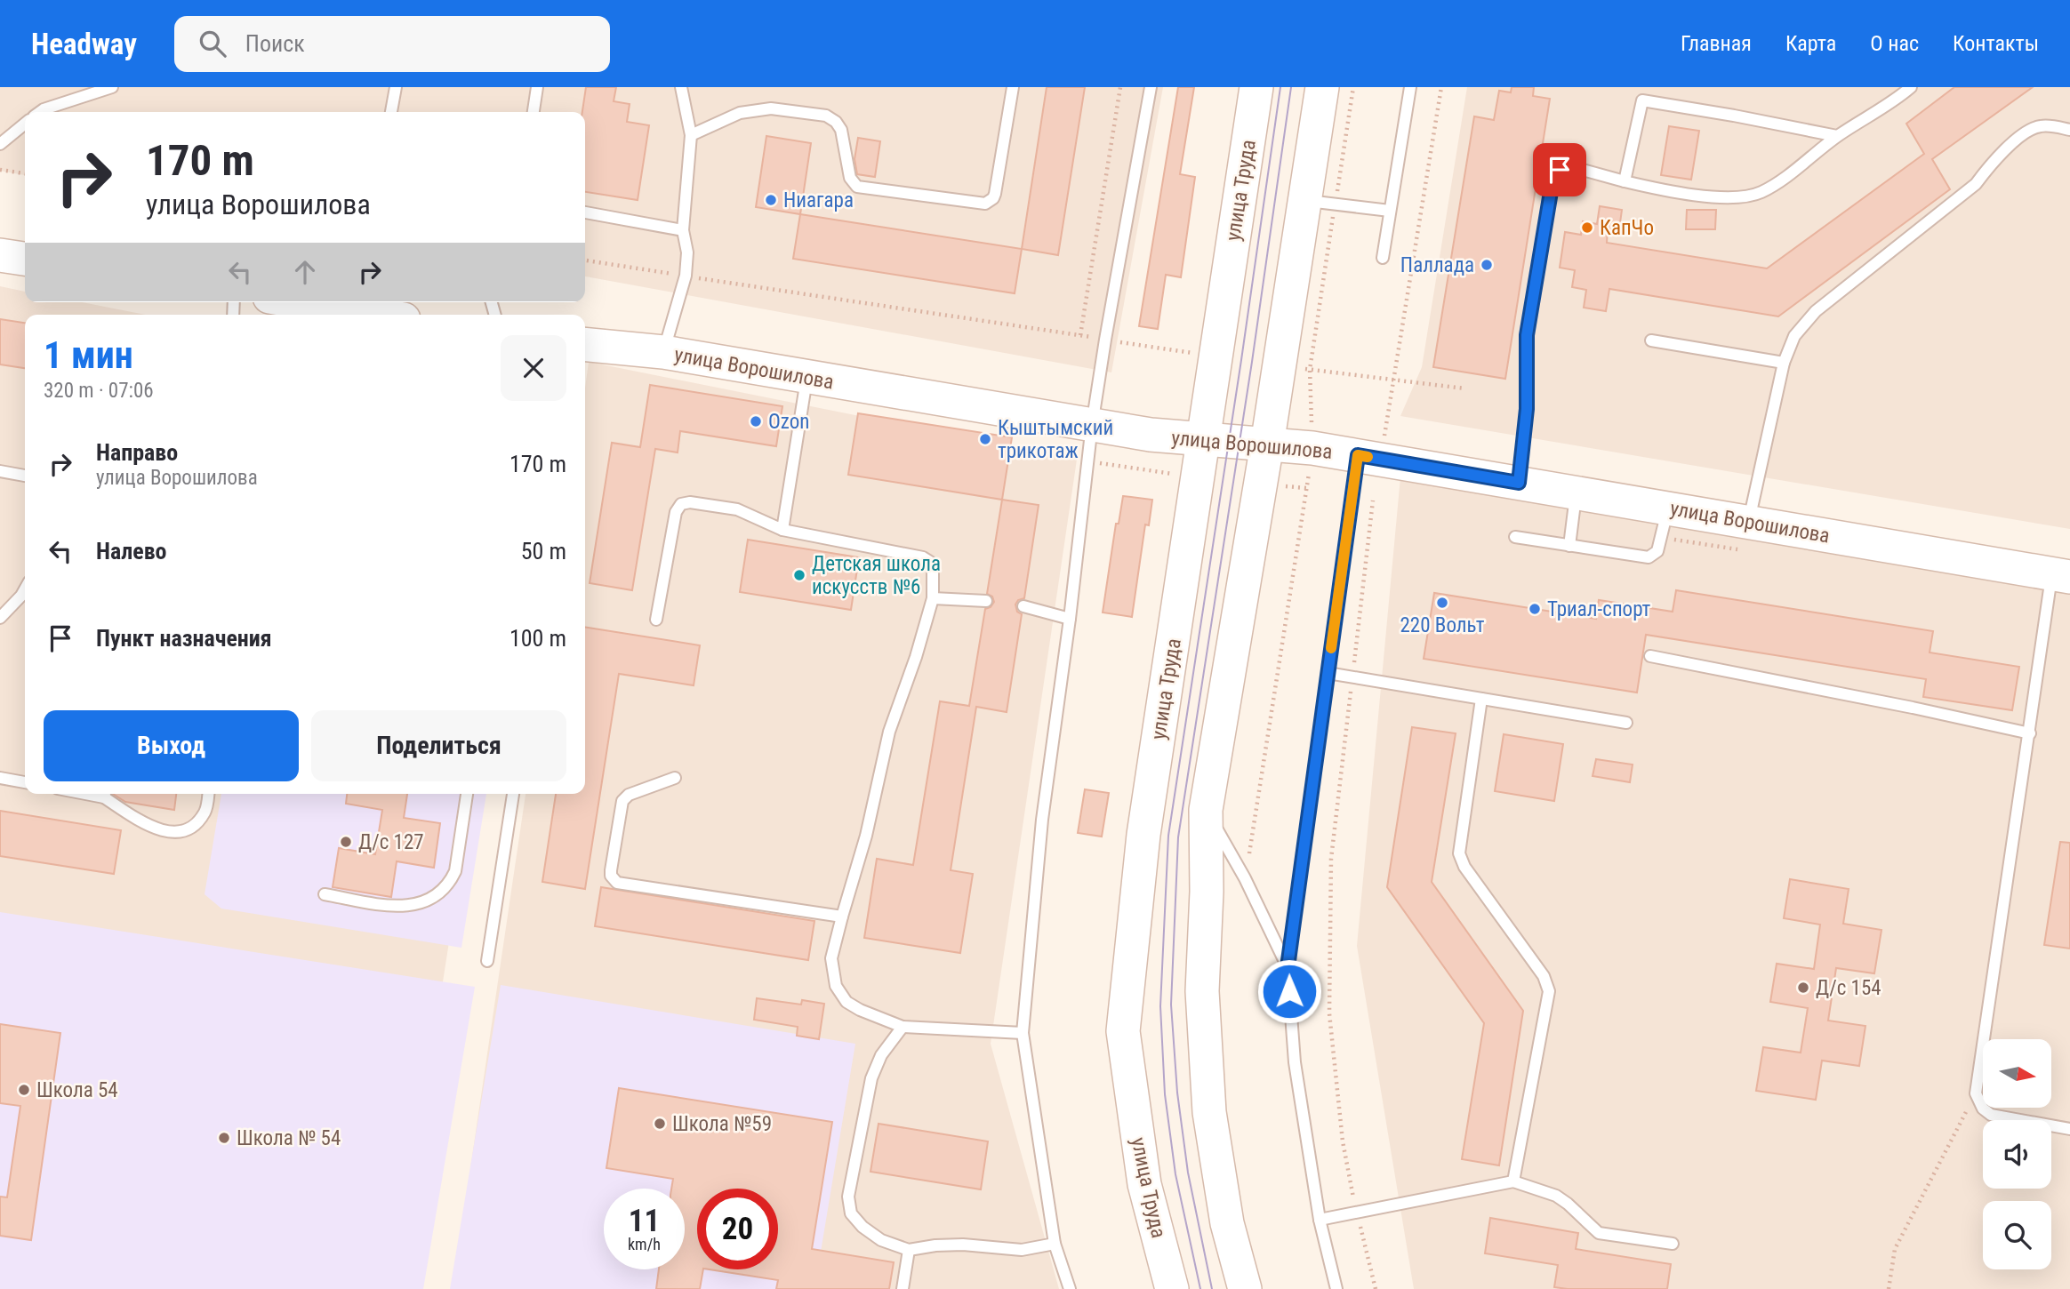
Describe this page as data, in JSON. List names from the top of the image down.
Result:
{
  "streets": {
    "main road": ["улица Труда", "улица Ворошилова"]
  },
  "crossings": [
    ["улица Труда", "улица Ворошилова"]
  ],
  "places": [
    "Ниагара",
    "КапЧо",
    "Паллада",
    "Ozon",
    "Кыштымский трикотаж",
    "Детская школа искусств №6",
    "220 Вольт",
    "Триал-спорт",
    "Д/с 127",
    "Д/с 154",
    "Школа 54",
    "Школа №59",
    "Школа № 54"
  ],
  "north": "right",
  "page": {
    "header": "Headway",
    "search": "Поиск",
    "nav": [
      "Главная",
      "Карта",
      "О нас",
      "Контакты"
    ],
    "turn": ["170 m", "улица Ворошилова"],
    "heading": ["1 мин", "320 m · 07:06"],
    "list": [
      {
        "name": "Направо",
        "note": "улица Ворошилова",
        "value": "170 m"
      },
      {
        "name": "Налево",
        "value": "50 m"
      },
      {
        "name": "Пункт назначения",
        "value": "100 m"
      }
    ],
    "buttons": ["Выход", "Поделиться"],
    "speed": "11 km/h",
    "limit": "20"
  }
}
